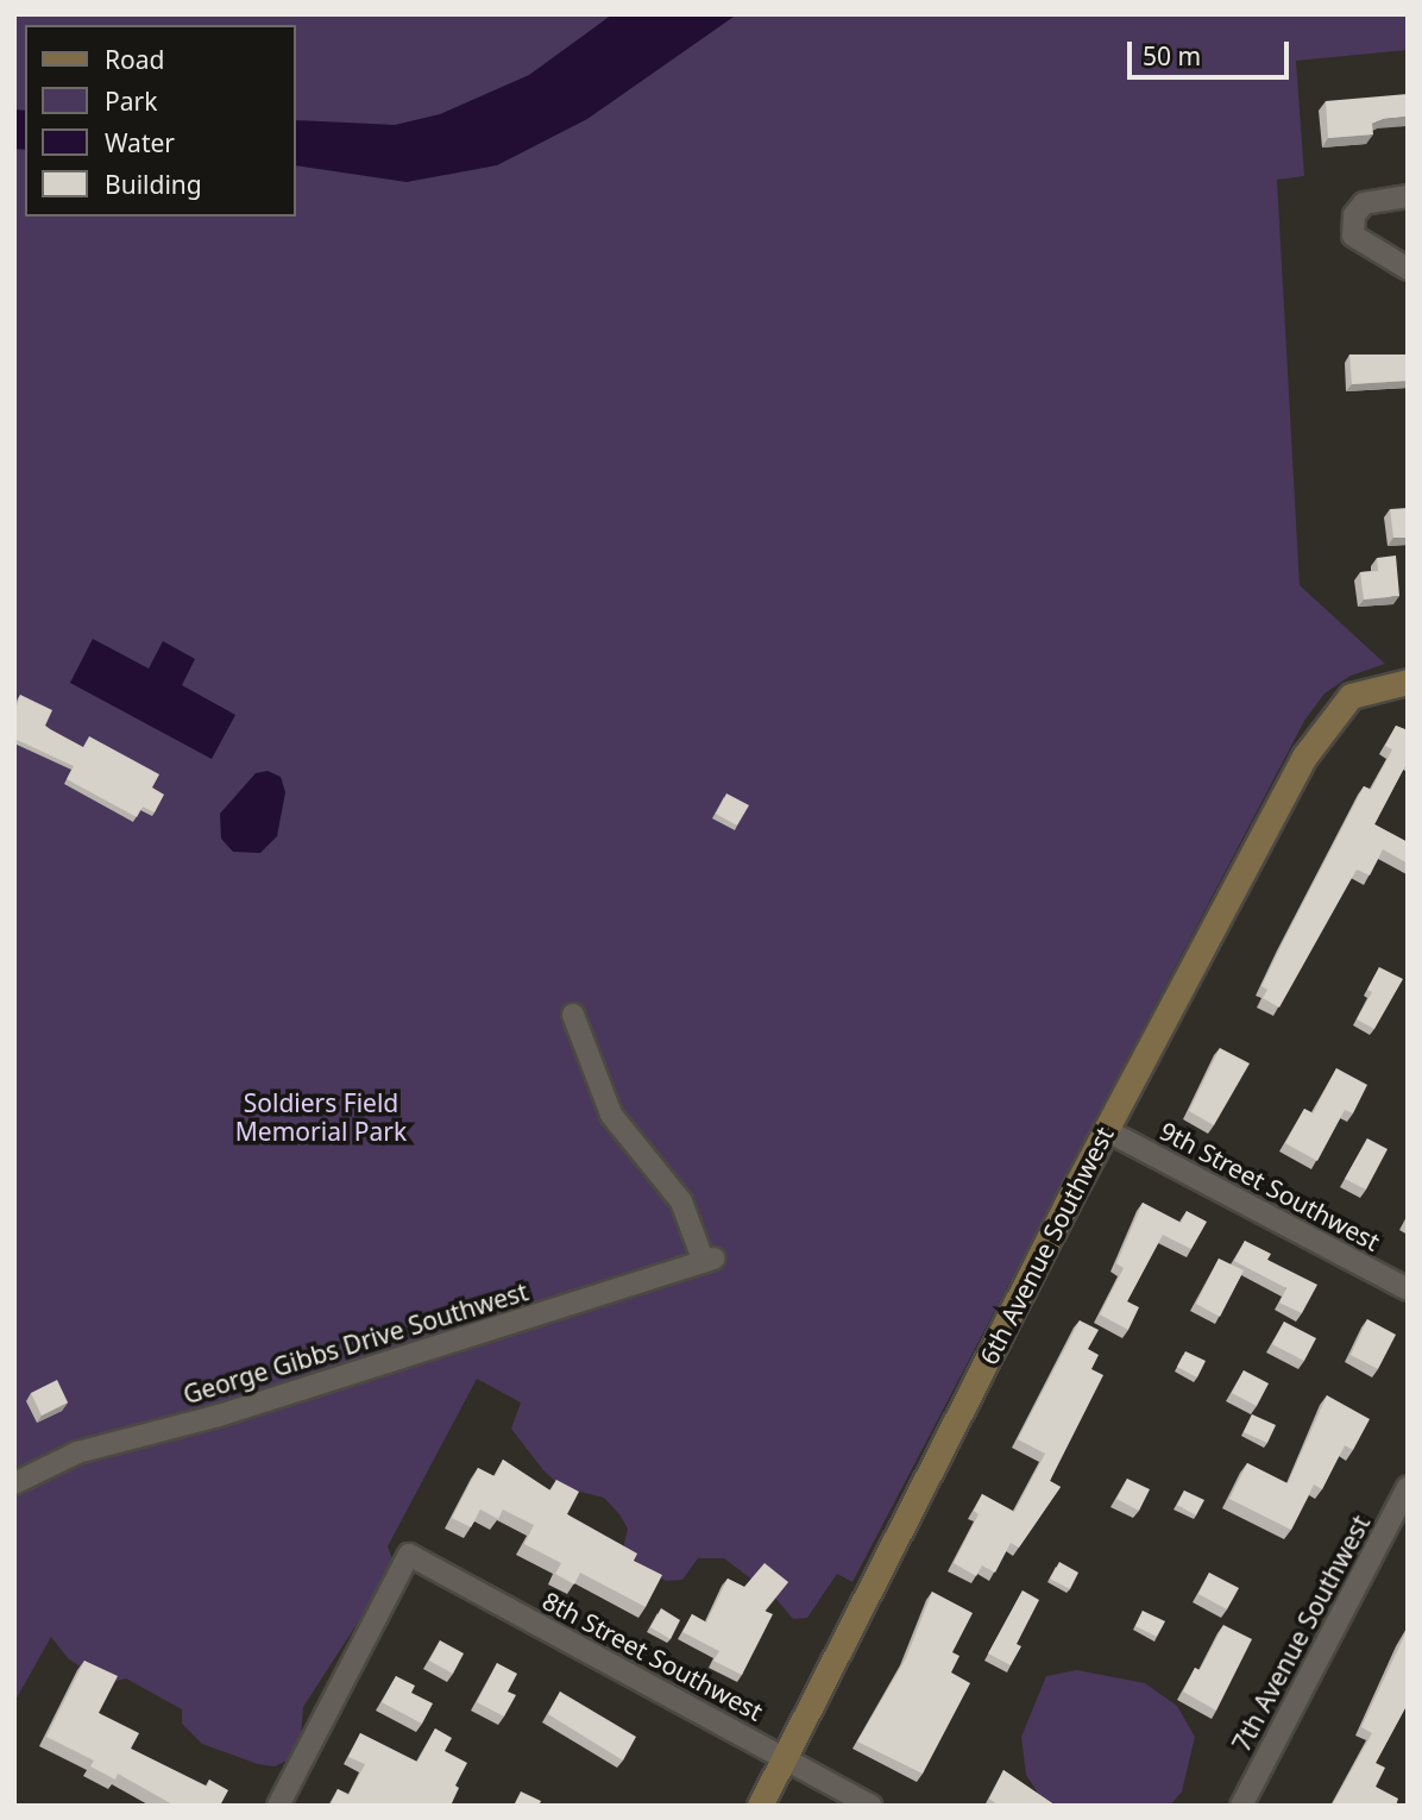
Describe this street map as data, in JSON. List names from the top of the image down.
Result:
{
  "streets": {
    "street": [
      "9th Street Southwest",
      "6th Avenue Southwest",
      "George Gibbs Drive Southwest",
      "7th Avenue Southwest",
      "8th Street Southwest"
    ]
  },
  "crossings": [
    ["9th Street Southwest", "6th Avenue Southwest"],
    ["6th Avenue Southwest", "8th Street Southwest"]
  ],
  "parks": ["Soldiers Field Memorial Park"],
  "legend": [
    "Road",
    "Park",
    "Water",
    "Building"
  ],
  "scale_bar": "50 m"
}
